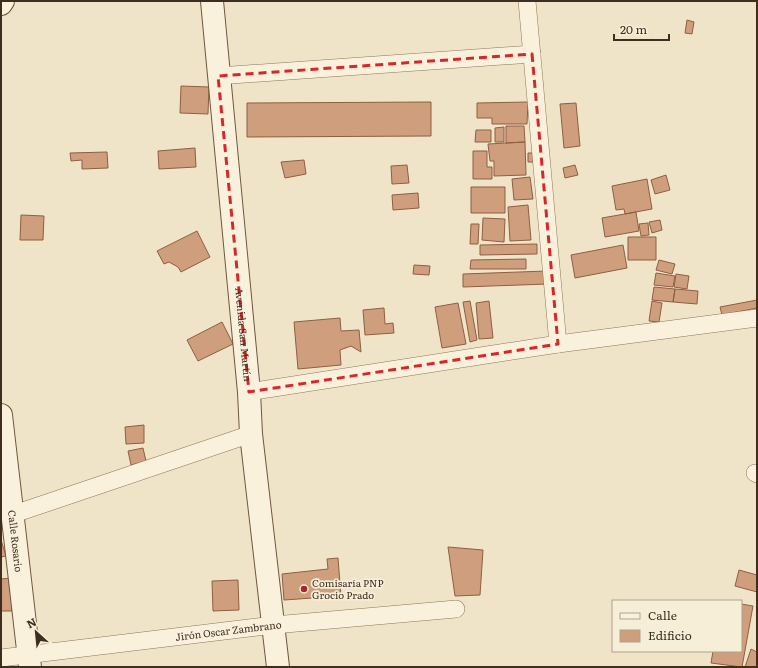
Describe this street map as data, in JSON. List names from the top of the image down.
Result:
{
  "streets": {
    "main road": ["Avenida San Martín", "Calle Rosario"],
    "street": ["Jirón Oscar Zambrano"]
  },
  "crossings": [
    ["Avenida San Martín", "Jirón Oscar Zambrano"],
    ["Calle Rosario", "Jirón Oscar Zambrano"]
  ],
  "places": ["Comisaría PNP Grocio Prado"],
  "legend": ["Calle", "Edificio"],
  "scale_bar": "20 m",
  "north": "top left"
}
